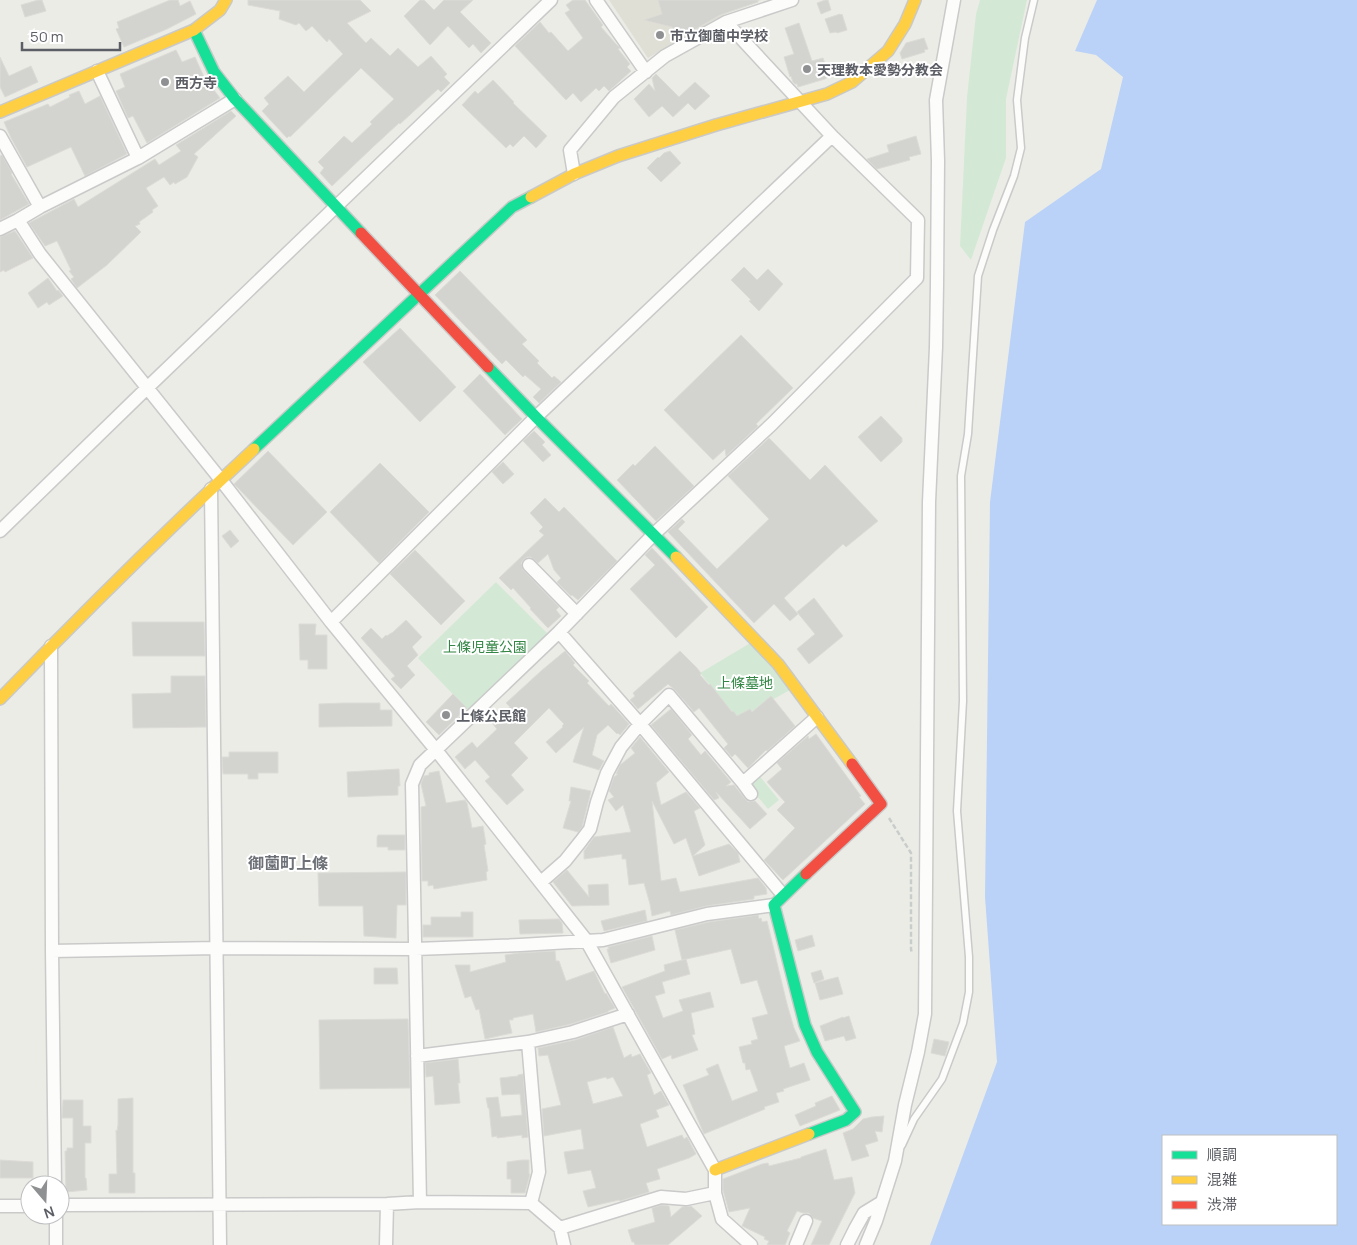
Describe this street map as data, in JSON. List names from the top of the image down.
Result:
{
  "districts": ["御薗町上條"],
  "parks": ["上條児童公園", "上條墓地"],
  "places": [
    "市立御薗中学校",
    "天理教本愛勢分教会",
    "西方寺",
    "上條公民館"
  ],
  "legend": ["順調", "混雑", "渋滞"],
  "scale_bar": "50 m",
  "north": "bottom"
}
